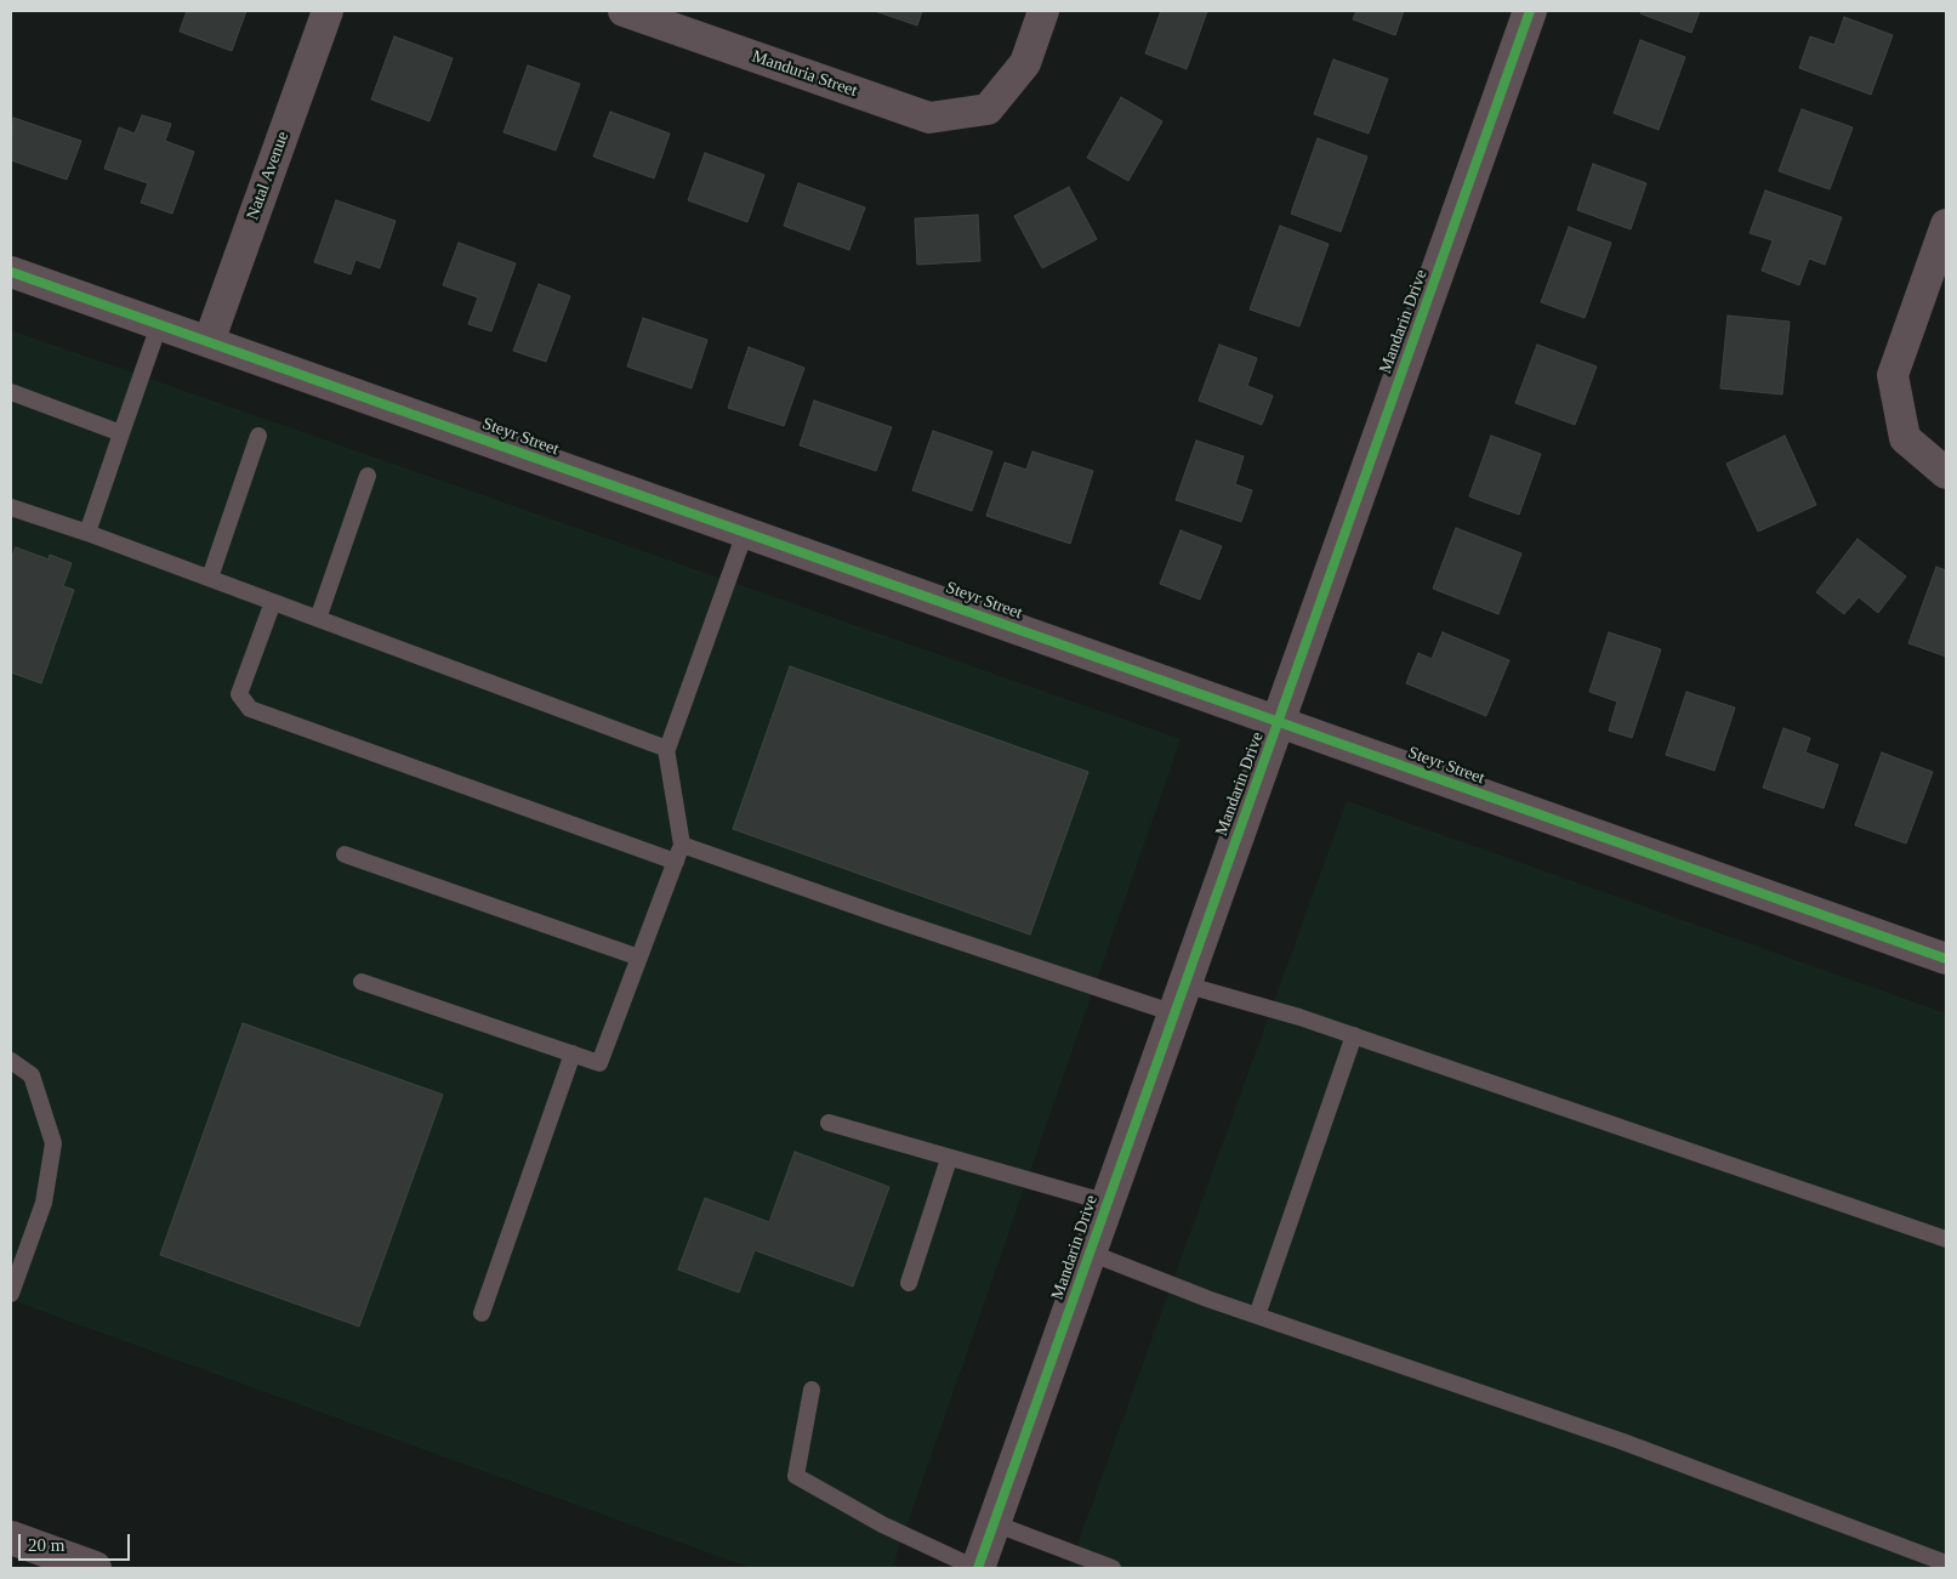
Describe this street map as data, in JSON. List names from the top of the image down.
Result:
{
  "streets": {
    "street": [
      "Manduria Street",
      "Natal Avenue",
      "Mandarin Drive",
      "Steyr Street"
    ]
  },
  "crossings": [
    ["Natal Avenue", "Steyr Street"],
    ["Mandarin Drive", "Steyr Street"]
  ],
  "scale_bar": "20 m"
}
